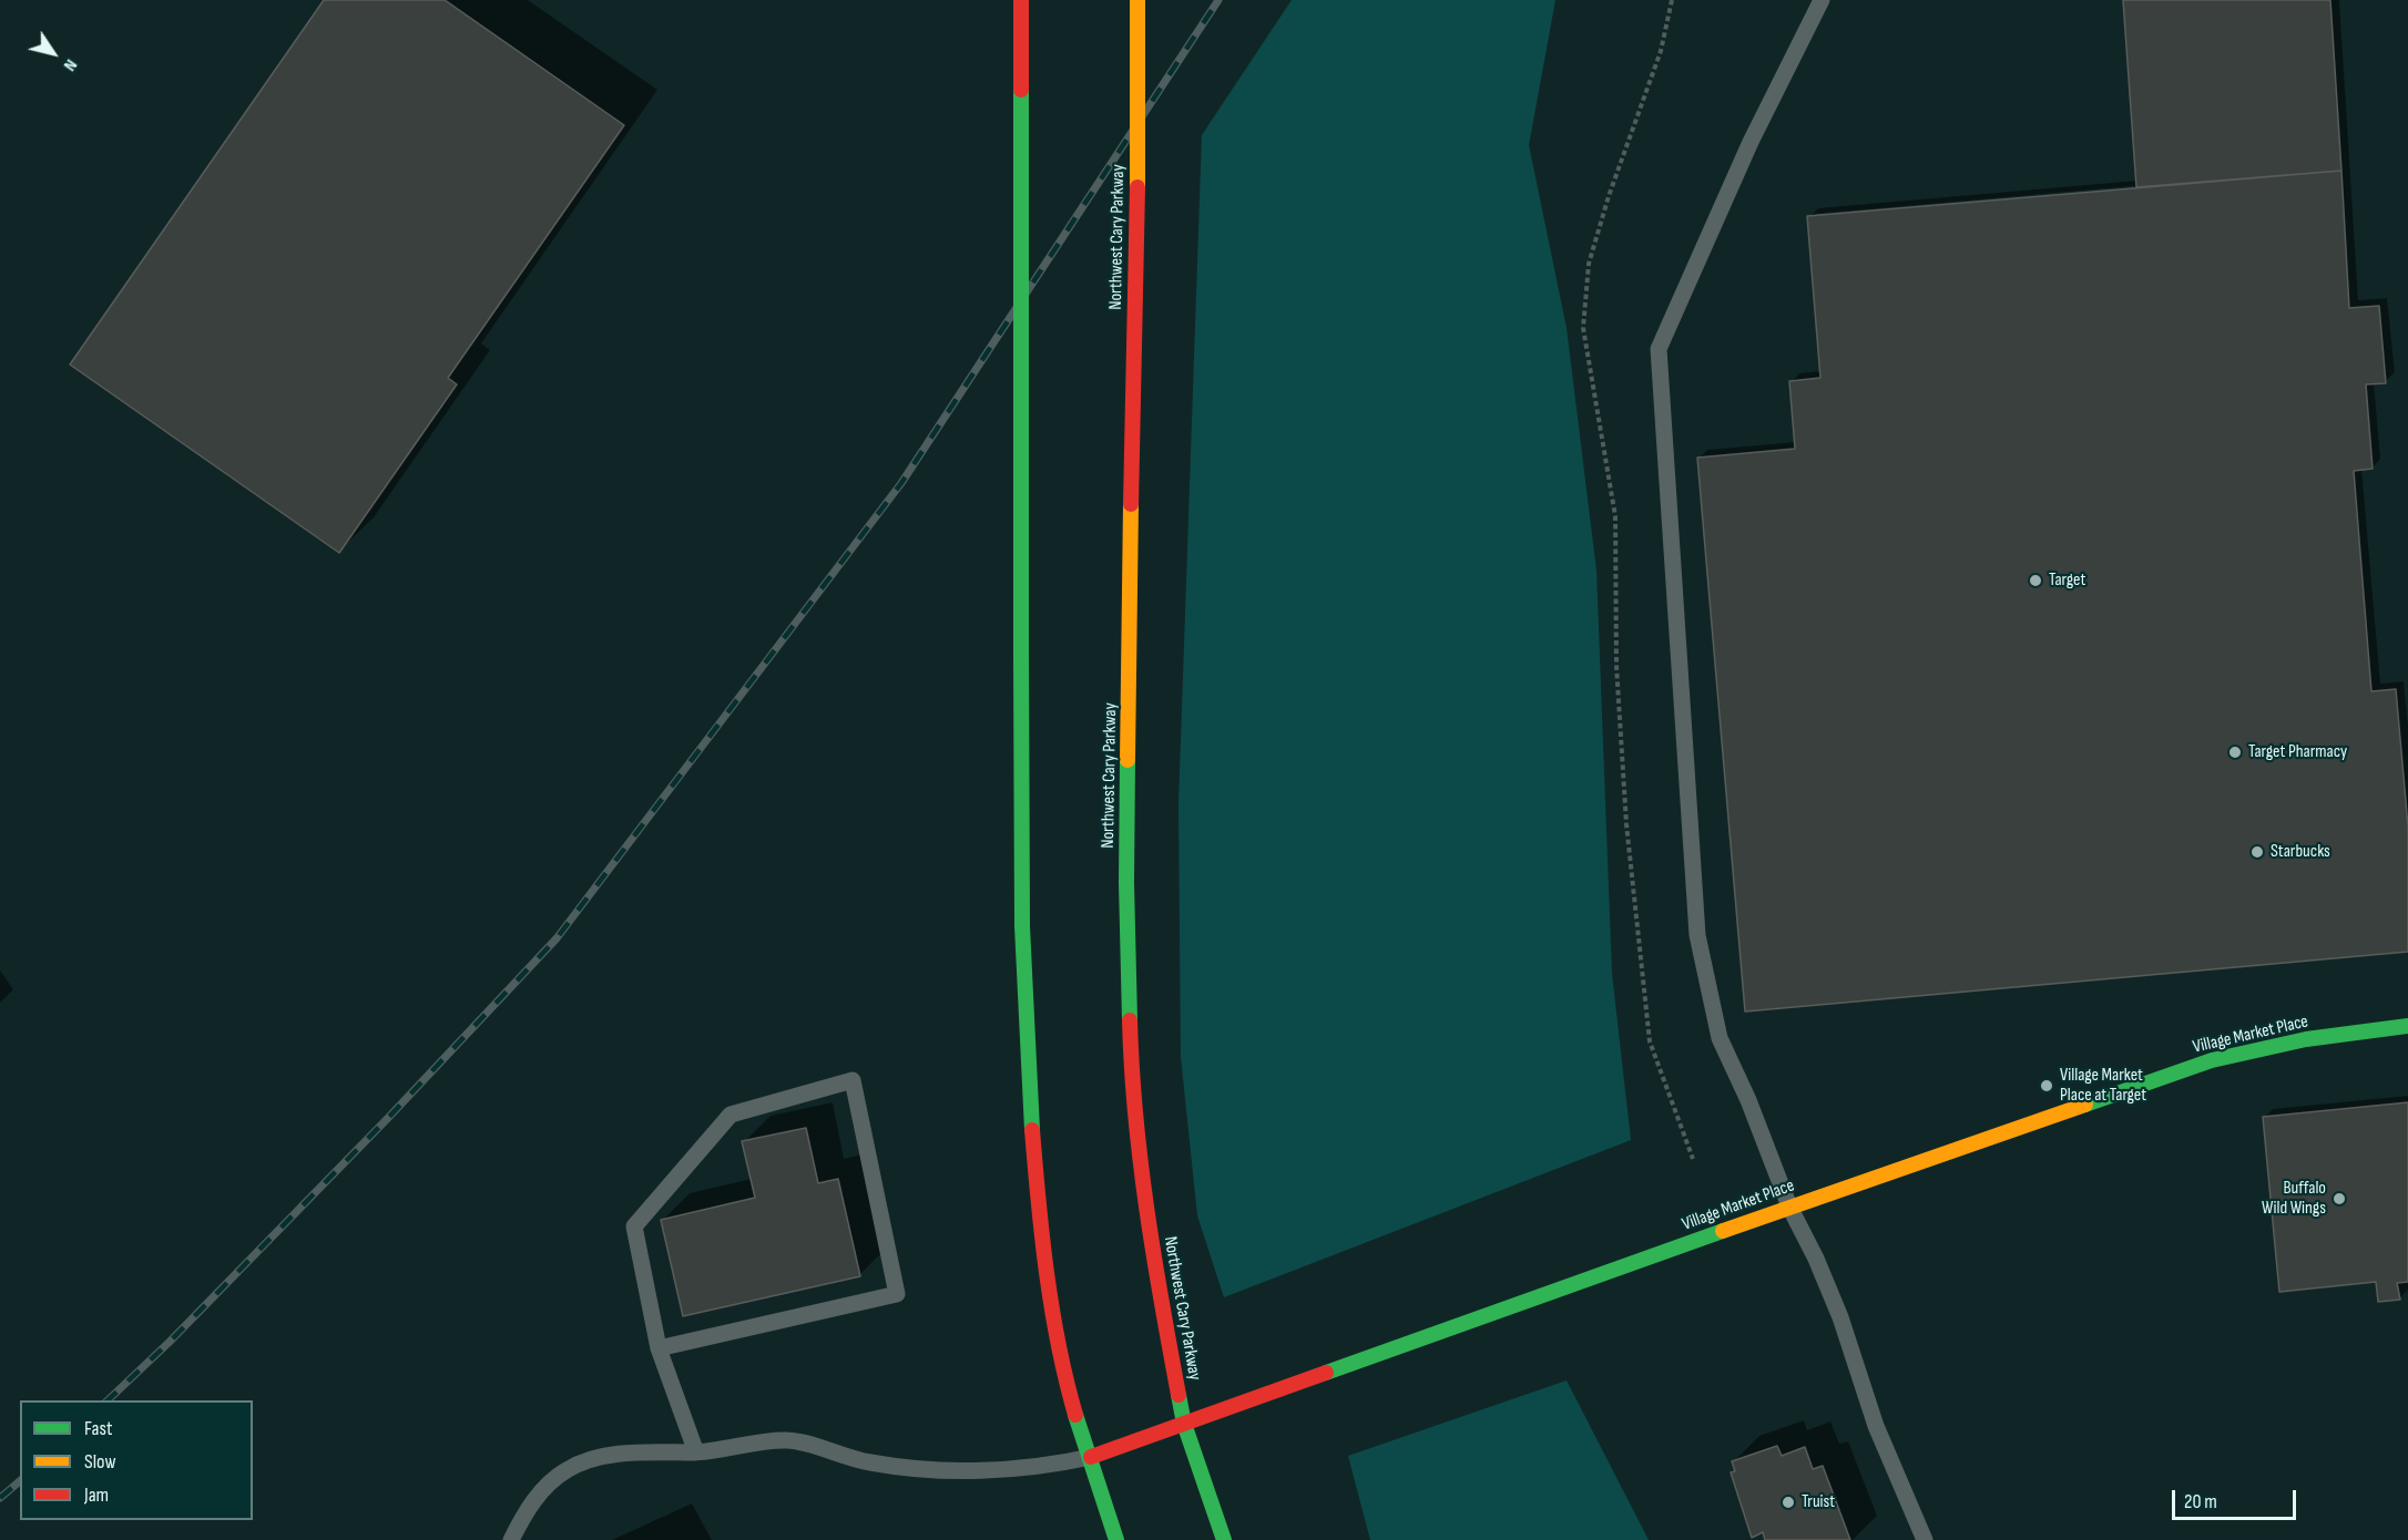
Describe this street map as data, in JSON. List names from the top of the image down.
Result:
{
  "streets": {
    "main road": ["Northwest Cary Parkway", "Village Market Place"]
  },
  "crossings": [
    ["Northwest Cary Parkway", "Village Market Place"]
  ],
  "places": [
    "Target",
    "Target Pharmacy",
    "Starbucks",
    "Village Market Place at Target",
    "Buffalo Wild Wings",
    "Truist"
  ],
  "legend": ["Fast", "Slow", "Jam"],
  "scale_bar": "20 m",
  "north": "bottom right"
}
